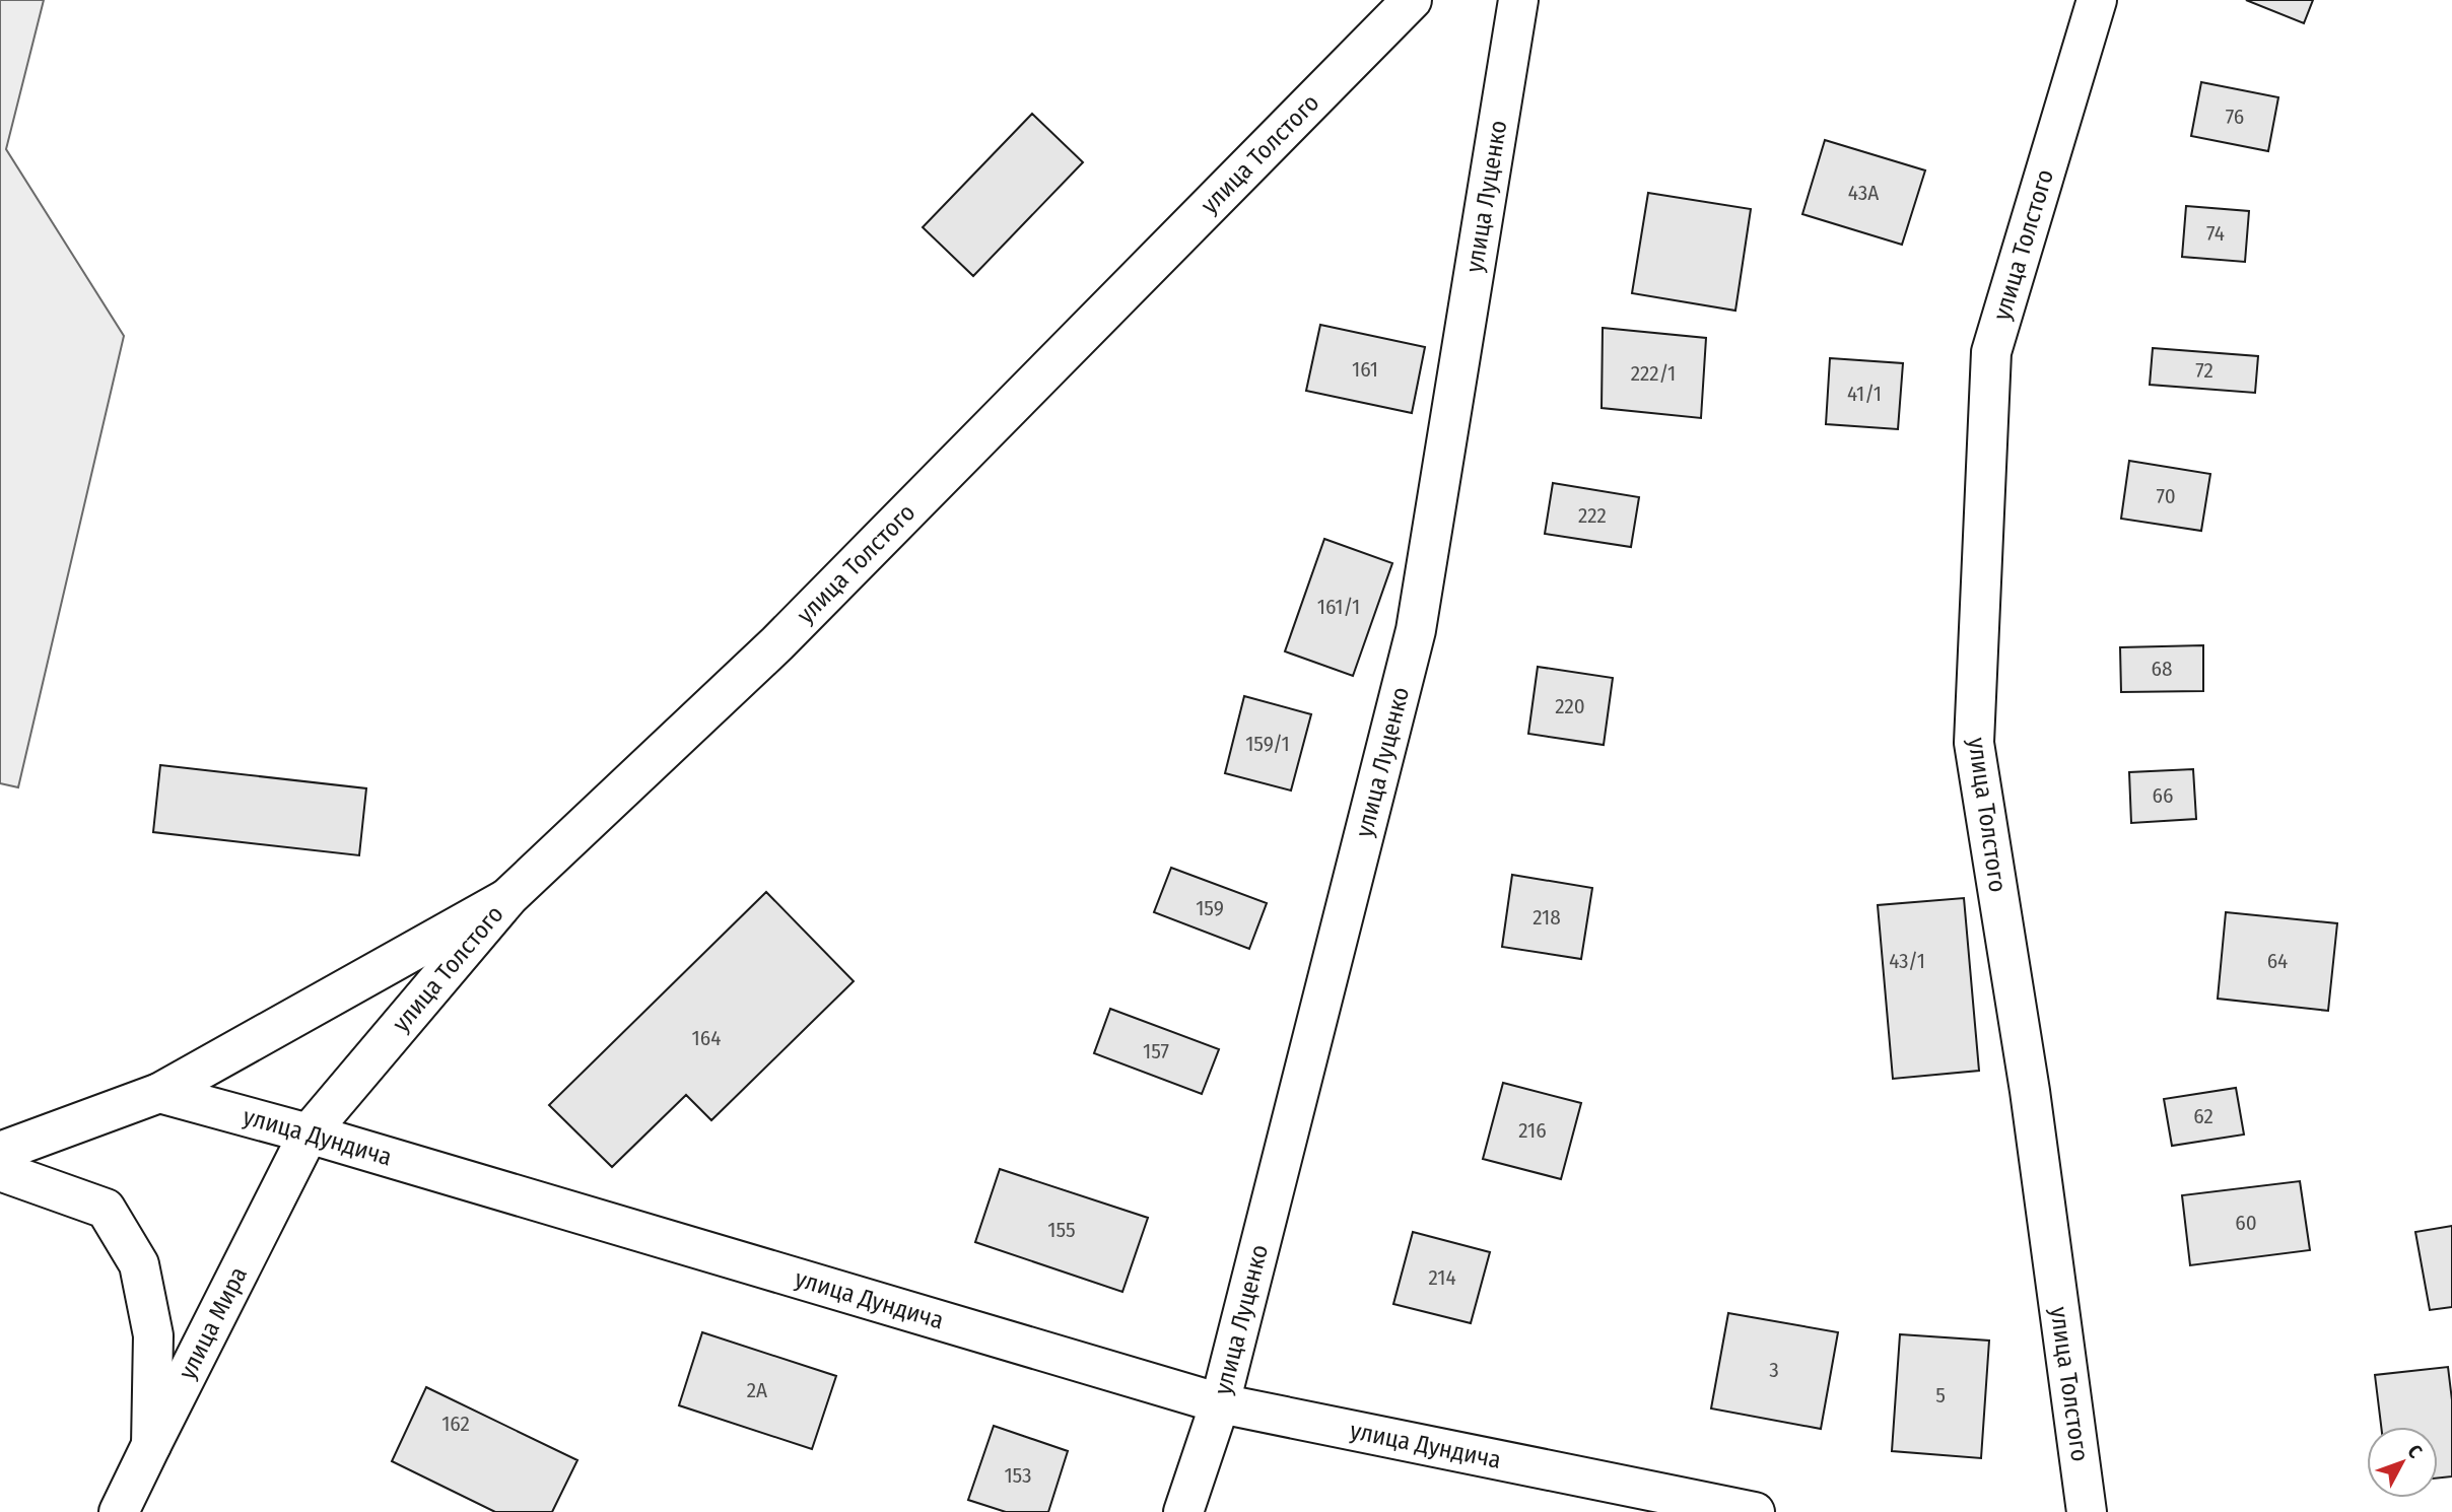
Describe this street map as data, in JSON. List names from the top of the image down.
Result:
{
  "streets": {
    "street": [
      "улица Толстого",
      "улица Луценко",
      "улица Дундича",
      "улица Мира"
    ]
  },
  "crossings": [
    ["улица Толстого", "улица Дундича"],
    ["улица Толстого", "улица Мира"],
    ["улица Луценко", "улица Дундича"],
    ["улица Дундича", "улица Мира"]
  ],
  "house_numbers": [
    "76",
    "43А",
    "74",
    "161",
    "72",
    "222/1",
    "41/1",
    "70",
    "222",
    "161/1",
    "68",
    "220",
    "159/1",
    "66",
    "159",
    "218",
    "43/1",
    "64",
    "164",
    "157",
    "62",
    "216",
    "60",
    "155",
    "214",
    "3",
    "2А",
    "5",
    "162",
    "153"
  ],
  "north": "top right"
}
